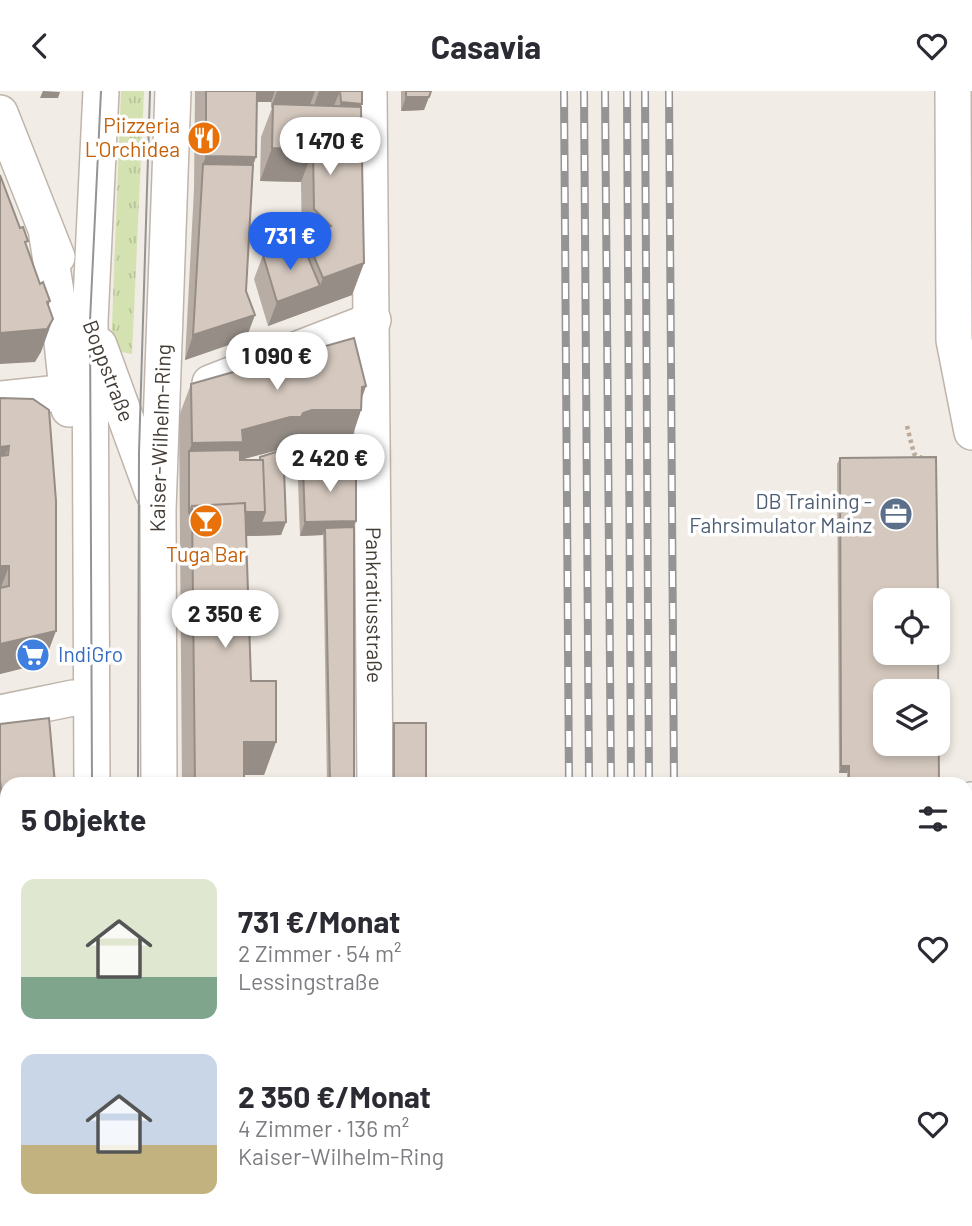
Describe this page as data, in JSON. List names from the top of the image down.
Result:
{
  "streets": {
    "street": ["Boppstraße", "Kaiser-Wilhelm-Ring", "Pankratiusstraße"]
  },
  "crossings": [
    ["Boppstraße", "Kaiser-Wilhelm-Ring"]
  ],
  "places": {
    "restaurant": ["Piizzeria L'Orchidea"],
    "office": ["DB Training - Fahrsimulator Mainz"],
    "bar": ["Tuga Bar"],
    "supermarket": ["IndiGro"]
  },
  "page": {
    "header": "Casavia",
    "price": [
      "1 470 €",
      "731 €",
      "1 090 €",
      "2 420 €",
      "2 350 €"
    ],
    "heading": "5 Objekte",
    "list": [
      {
        "name": "731 €/Monat",
        "note": "2 Zimmer · 54 m² · Lessingstraße"
      },
      {
        "name": "2 350 €/Monat",
        "note": "4 Zimmer · 136 m² · Kaiser-Wilhelm-Ring"
      }
    ]
  }
}
